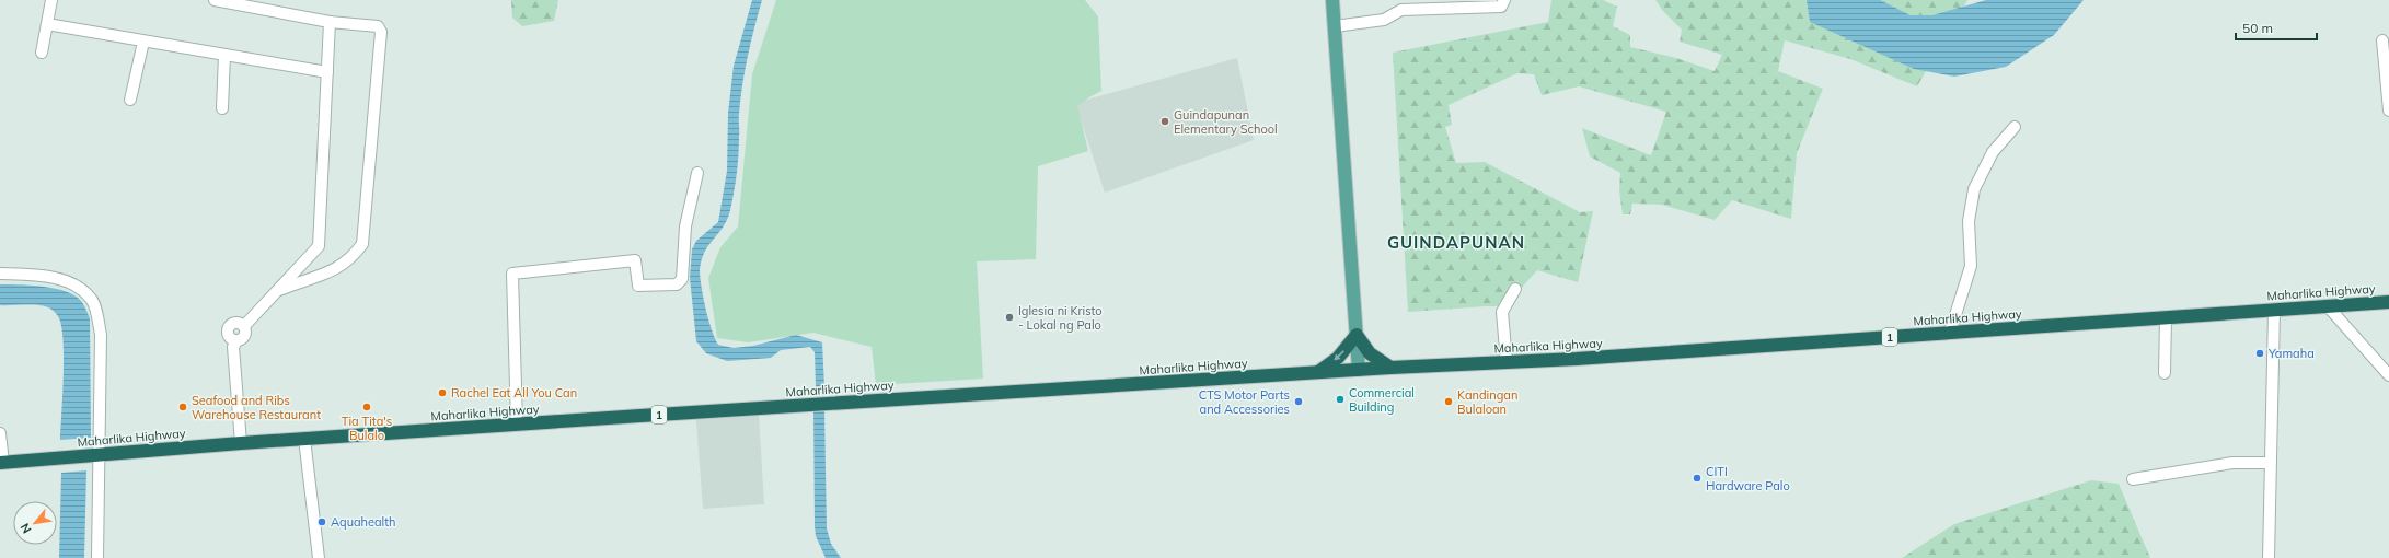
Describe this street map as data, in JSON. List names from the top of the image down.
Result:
{
  "streets": {
    "highway": ["Maharlika Highway", "1"]
  },
  "districts": ["GUINDAPUNAN"],
  "places": [
    "Guindapunan Elementary School",
    "Iglesia ni Kristo - Lokal ng Palo",
    "Yamaha",
    "Rachel Eat All You Can",
    "Commercial Building",
    "CTS Motor Parts and Accessories",
    "Kandingan Bulaloan",
    "Seafood and Ribs Warehouse Restaurant",
    "Tia Tita's Bulalo",
    "CITI Hardware Palo",
    "Aquahealth"
  ],
  "scale_bar": "50 m",
  "north": "bottom left"
}
